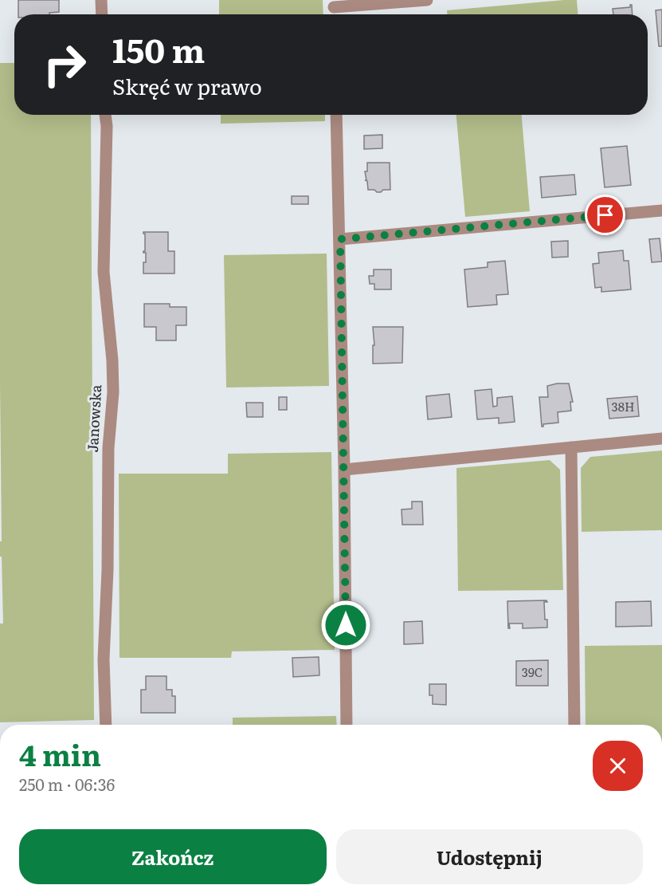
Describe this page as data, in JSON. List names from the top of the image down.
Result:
{
  "streets": {
    "street": ["Janowska"]
  },
  "house_numbers": ["38H", "39C"],
  "page": {
    "turn": ["150 m", "Skręć w prawo"],
    "heading": ["4 min", "250 m · 06:36"],
    "buttons": ["Zakończ", "Udostępnij"]
  }
}
